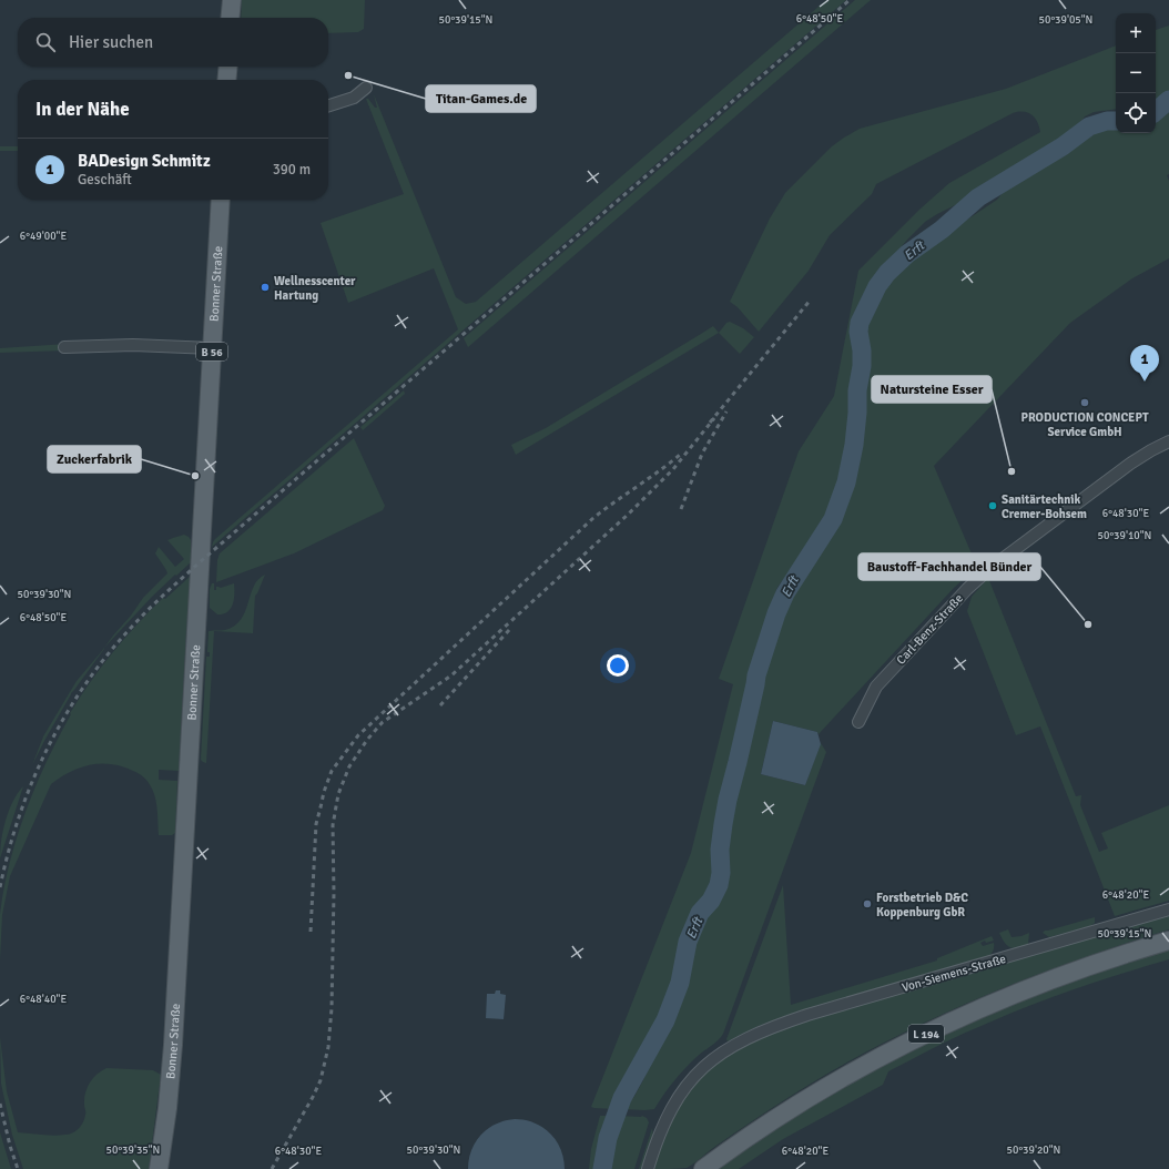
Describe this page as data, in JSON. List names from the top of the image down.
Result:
{
  "streets": {
    "main road": ["Bonner Straße", "B 56", "L 194"],
    "street": ["Carl-Benz-Straße", "Von-Siemens-Straße"]
  },
  "water": ["Erft"],
  "places": [
    "Titan-Games.de",
    "Wellnesscenter Hartung",
    "PRODUCTION CONCEPT Service GmbH",
    "Natursteine Esser",
    "Zuckerfabrik",
    "Sanitärtechnik Cremer-Bohsem",
    "Baustoff-Fachhandel Bünder",
    "Forstbetrieb D&C Koppenburg GbR"
  ],
  "page": {
    "map_buttons": ["+", "−"],
    "search": "Hier suchen",
    "heading": "In der Nähe",
    "list": [
      {
        "mark": "1",
        "name": "BADesign Schmitz",
        "note": "Geschäft",
        "value": "390 m"
      }
    ],
    "pins": "1"
  },
  "coordinates": [
    "6°48'50\"E",
    "50°39'15\"N",
    "50°39'05\"N",
    "6°49'00\"E",
    "6°48'30\"E",
    "50°39'10\"N",
    "50°39'30\"N",
    "6°48'20\"E",
    "6°48'40\"E",
    "50°39'35\"N",
    "50°39'20\"N"
  ]
}
